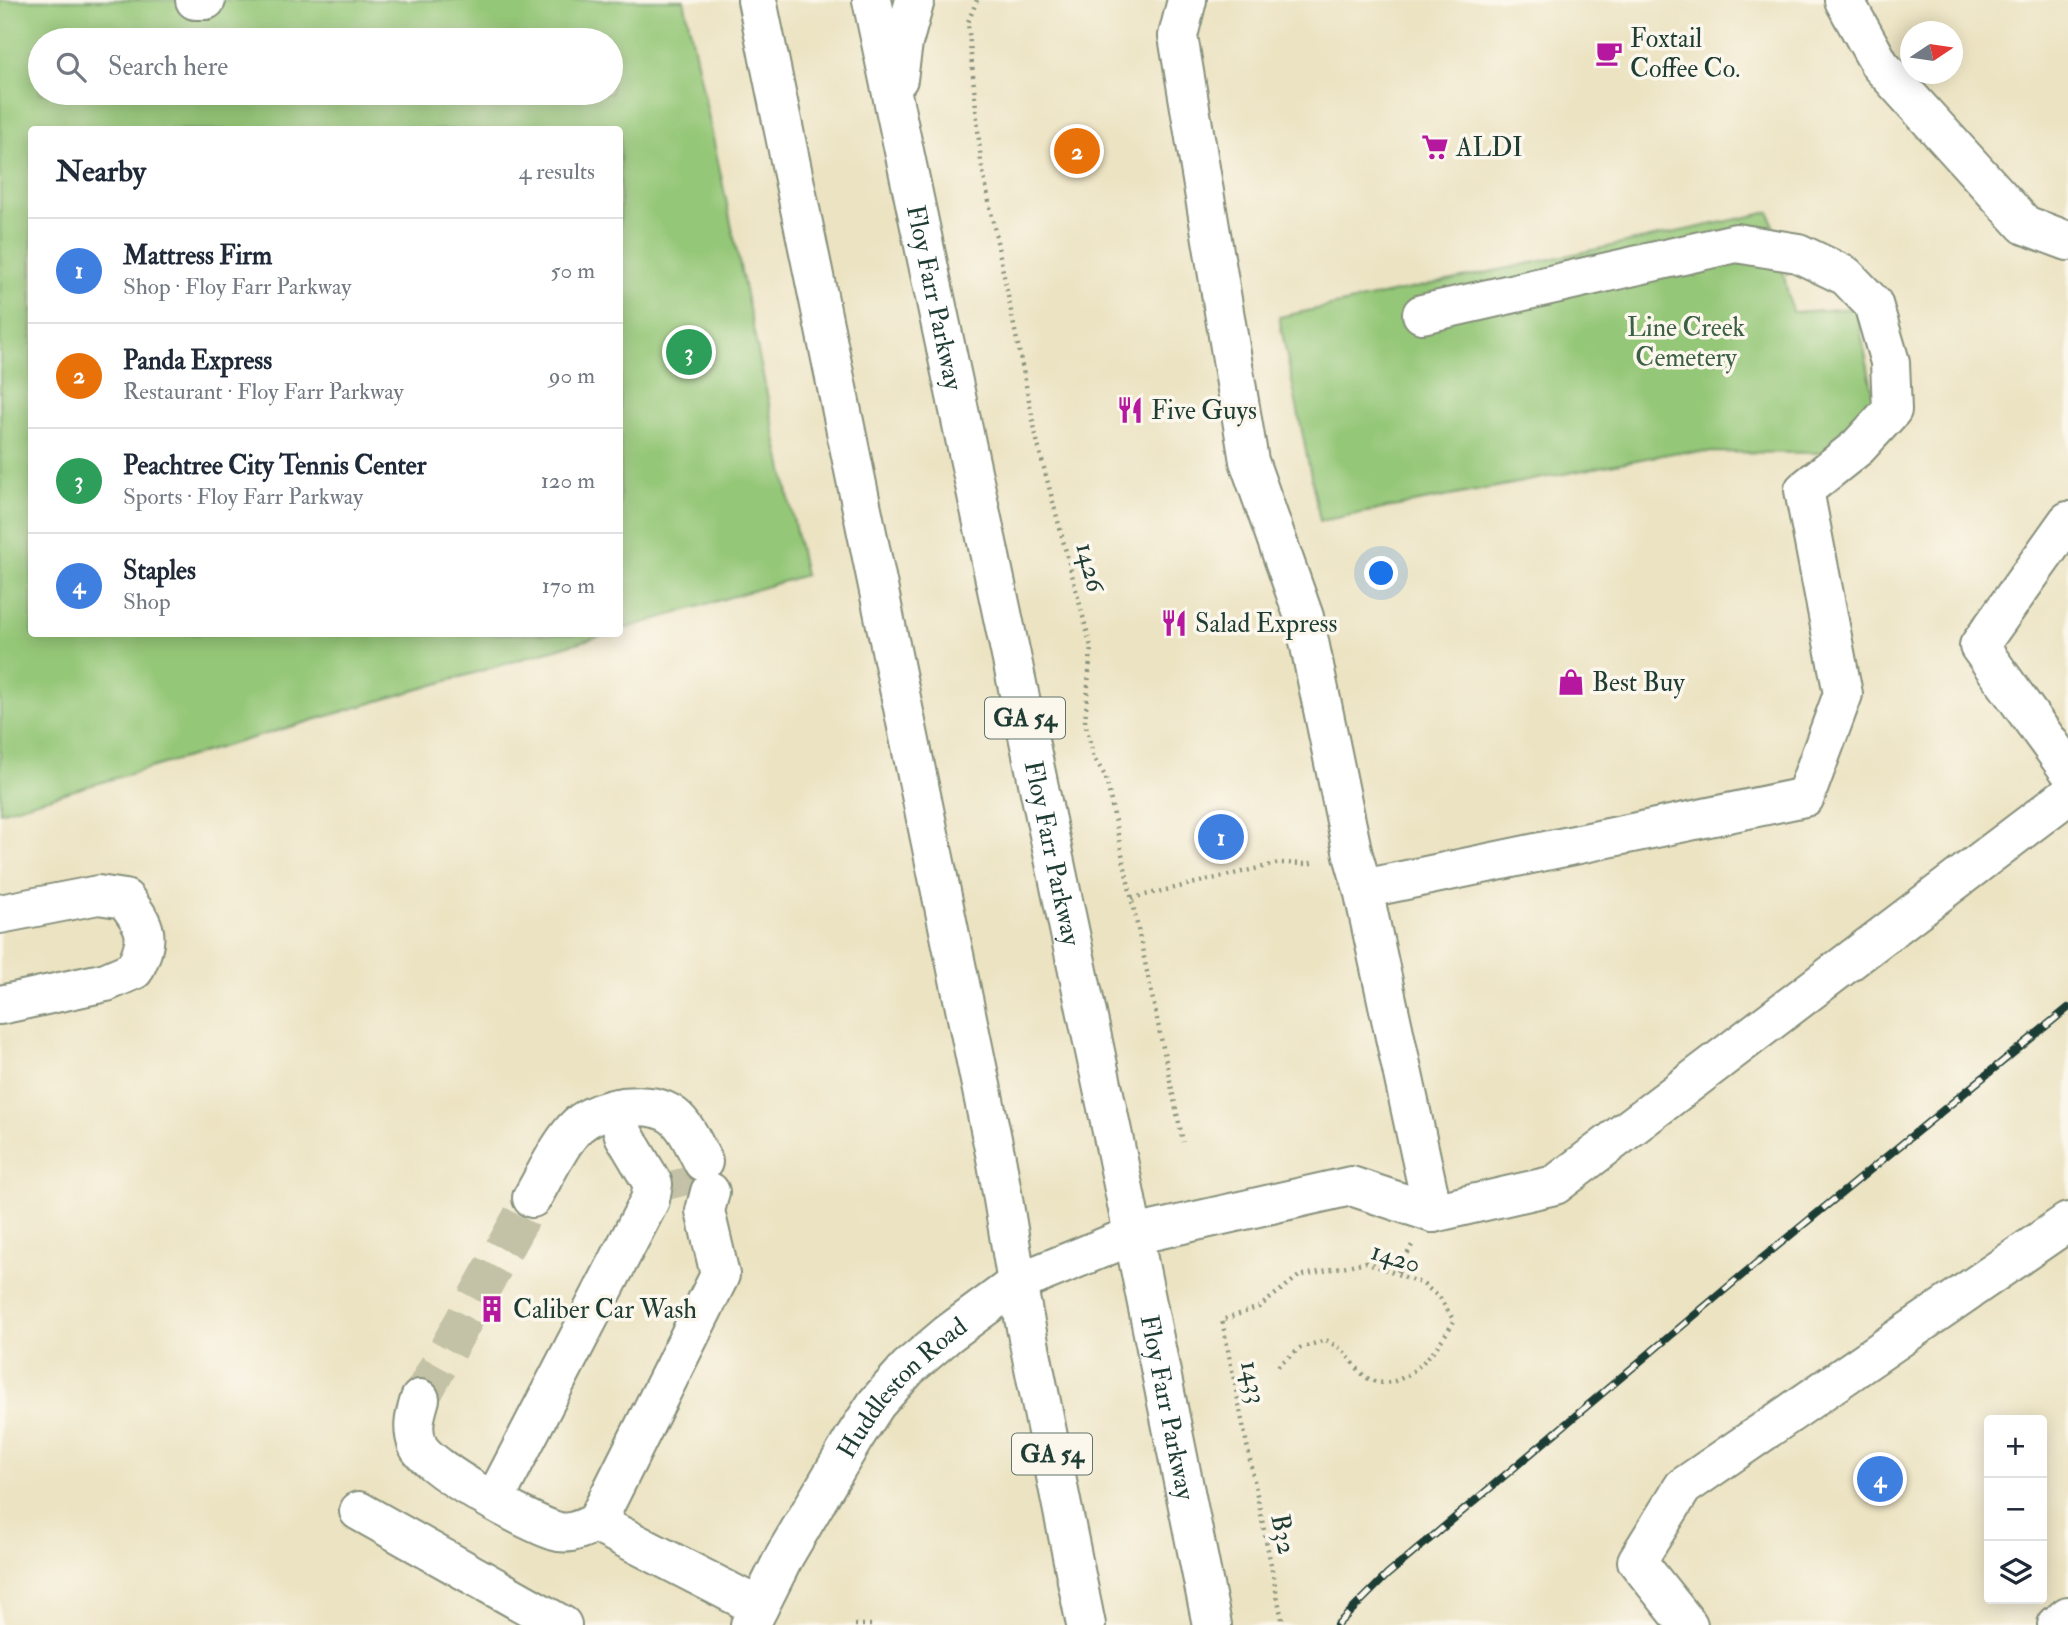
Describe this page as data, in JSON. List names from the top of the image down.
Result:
{
  "streets": {
    "main road": ["Floy Farr Parkway", "GA 54", "Huddleston Road"],
    "path": [
      "1426",
      "1420",
      "1433",
      "B32"
    ]
  },
  "crossings": [
    ["Floy Farr Parkway", "Huddleston Road"],
    ["GA 54", "Huddleston Road"],
    ["1420", "1433"],
    ["1433", "B32"]
  ],
  "parks": ["Line Creek Cemetery"],
  "places": {
    "cafe": ["Foxtail Coffee Co."],
    "supermarket": ["ALDI"],
    "restaurant": ["Five Guys", "Salad Express"],
    "shop": ["Best Buy"],
    "building": ["Caliber Car Wash"]
  },
  "north": "right",
  "page": {
    "search": "Search here",
    "pins": [
      "2",
      "3",
      "1",
      "4"
    ],
    "heading": ["Nearby", "4 results"],
    "list": [
      {
        "mark": "1",
        "name": "Mattress Firm",
        "note": "Shop · Floy Farr Parkway",
        "value": "50 m"
      },
      {
        "mark": "2",
        "name": "Panda Express",
        "note": "Restaurant · Floy Farr Parkway",
        "value": "90 m"
      },
      {
        "mark": "3",
        "name": "Peachtree City Tennis Center",
        "note": "Sports · Floy Farr Parkway",
        "value": "120 m"
      },
      {
        "mark": "4",
        "name": "Staples",
        "note": "Shop",
        "value": "170 m"
      }
    ],
    "map_buttons": ["+", "−"]
  }
}
